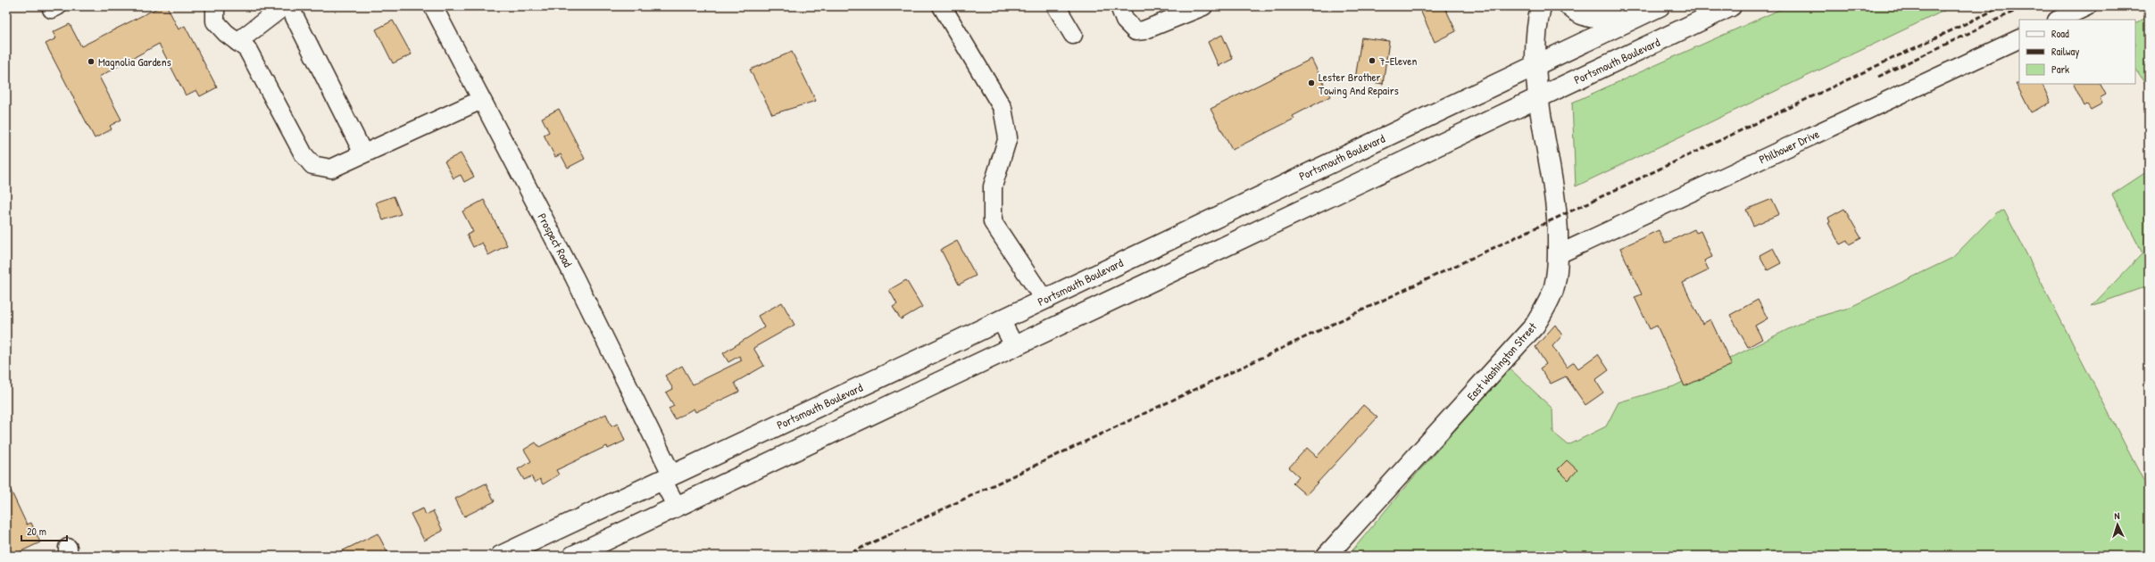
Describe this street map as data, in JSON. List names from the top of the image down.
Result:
{
  "streets": {
    "main road": ["Portsmouth Boulevard", "East Washington Street"],
    "street": ["Philhower Drive", "Prospect Road"]
  },
  "crossings": [
    ["Portsmouth Boulevard", "Prospect Road"],
    ["Portsmouth Boulevard", "East Washington Street"],
    ["Philhower Drive", "East Washington Street"]
  ],
  "places": ["7-Eleven", "Magnolia Gardens", "Lester Brother Towing And Repairs"],
  "legend": ["Road", "Railway", "Park"],
  "scale_bar": "20 m",
  "north": "top"
}
